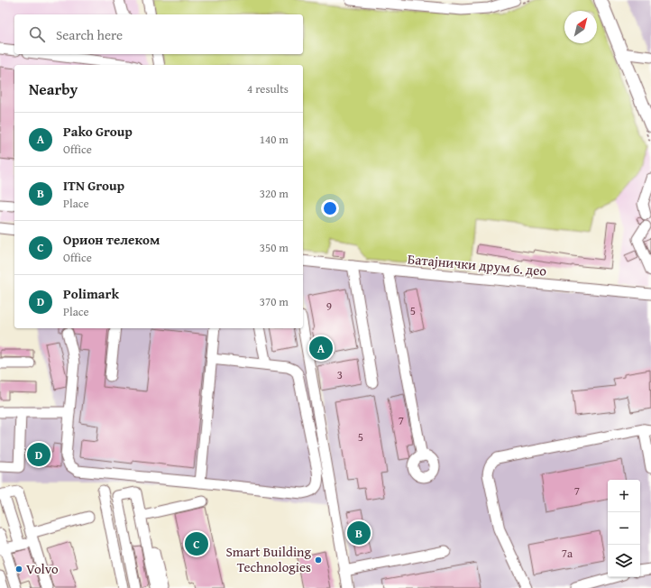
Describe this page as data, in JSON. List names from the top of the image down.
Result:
{
  "streets": {
    "street": ["Батајнички друм 6. део"]
  },
  "places": ["Smart Building Technologies", "Volvo"],
  "house_numbers": [
    "9",
    "5",
    "3",
    "7",
    "5",
    "7",
    "7a"
  ],
  "north": "top right",
  "page": {
    "search": "Search here",
    "heading": ["Nearby", "4 results"],
    "list": [
      {
        "mark": "A",
        "name": "Pako Group",
        "note": "Office",
        "value": "140 m"
      },
      {
        "mark": "B",
        "name": "ITN Group",
        "note": "Place",
        "value": "320 m"
      },
      {
        "mark": "C",
        "name": "Орион телеком",
        "note": "Office",
        "value": "350 m"
      },
      {
        "mark": "D",
        "name": "Polimark",
        "note": "Place",
        "value": "370 m"
      }
    ],
    "pins": [
      "A",
      "D",
      "B",
      "C"
    ],
    "map_buttons": ["+", "−"]
  }
}
